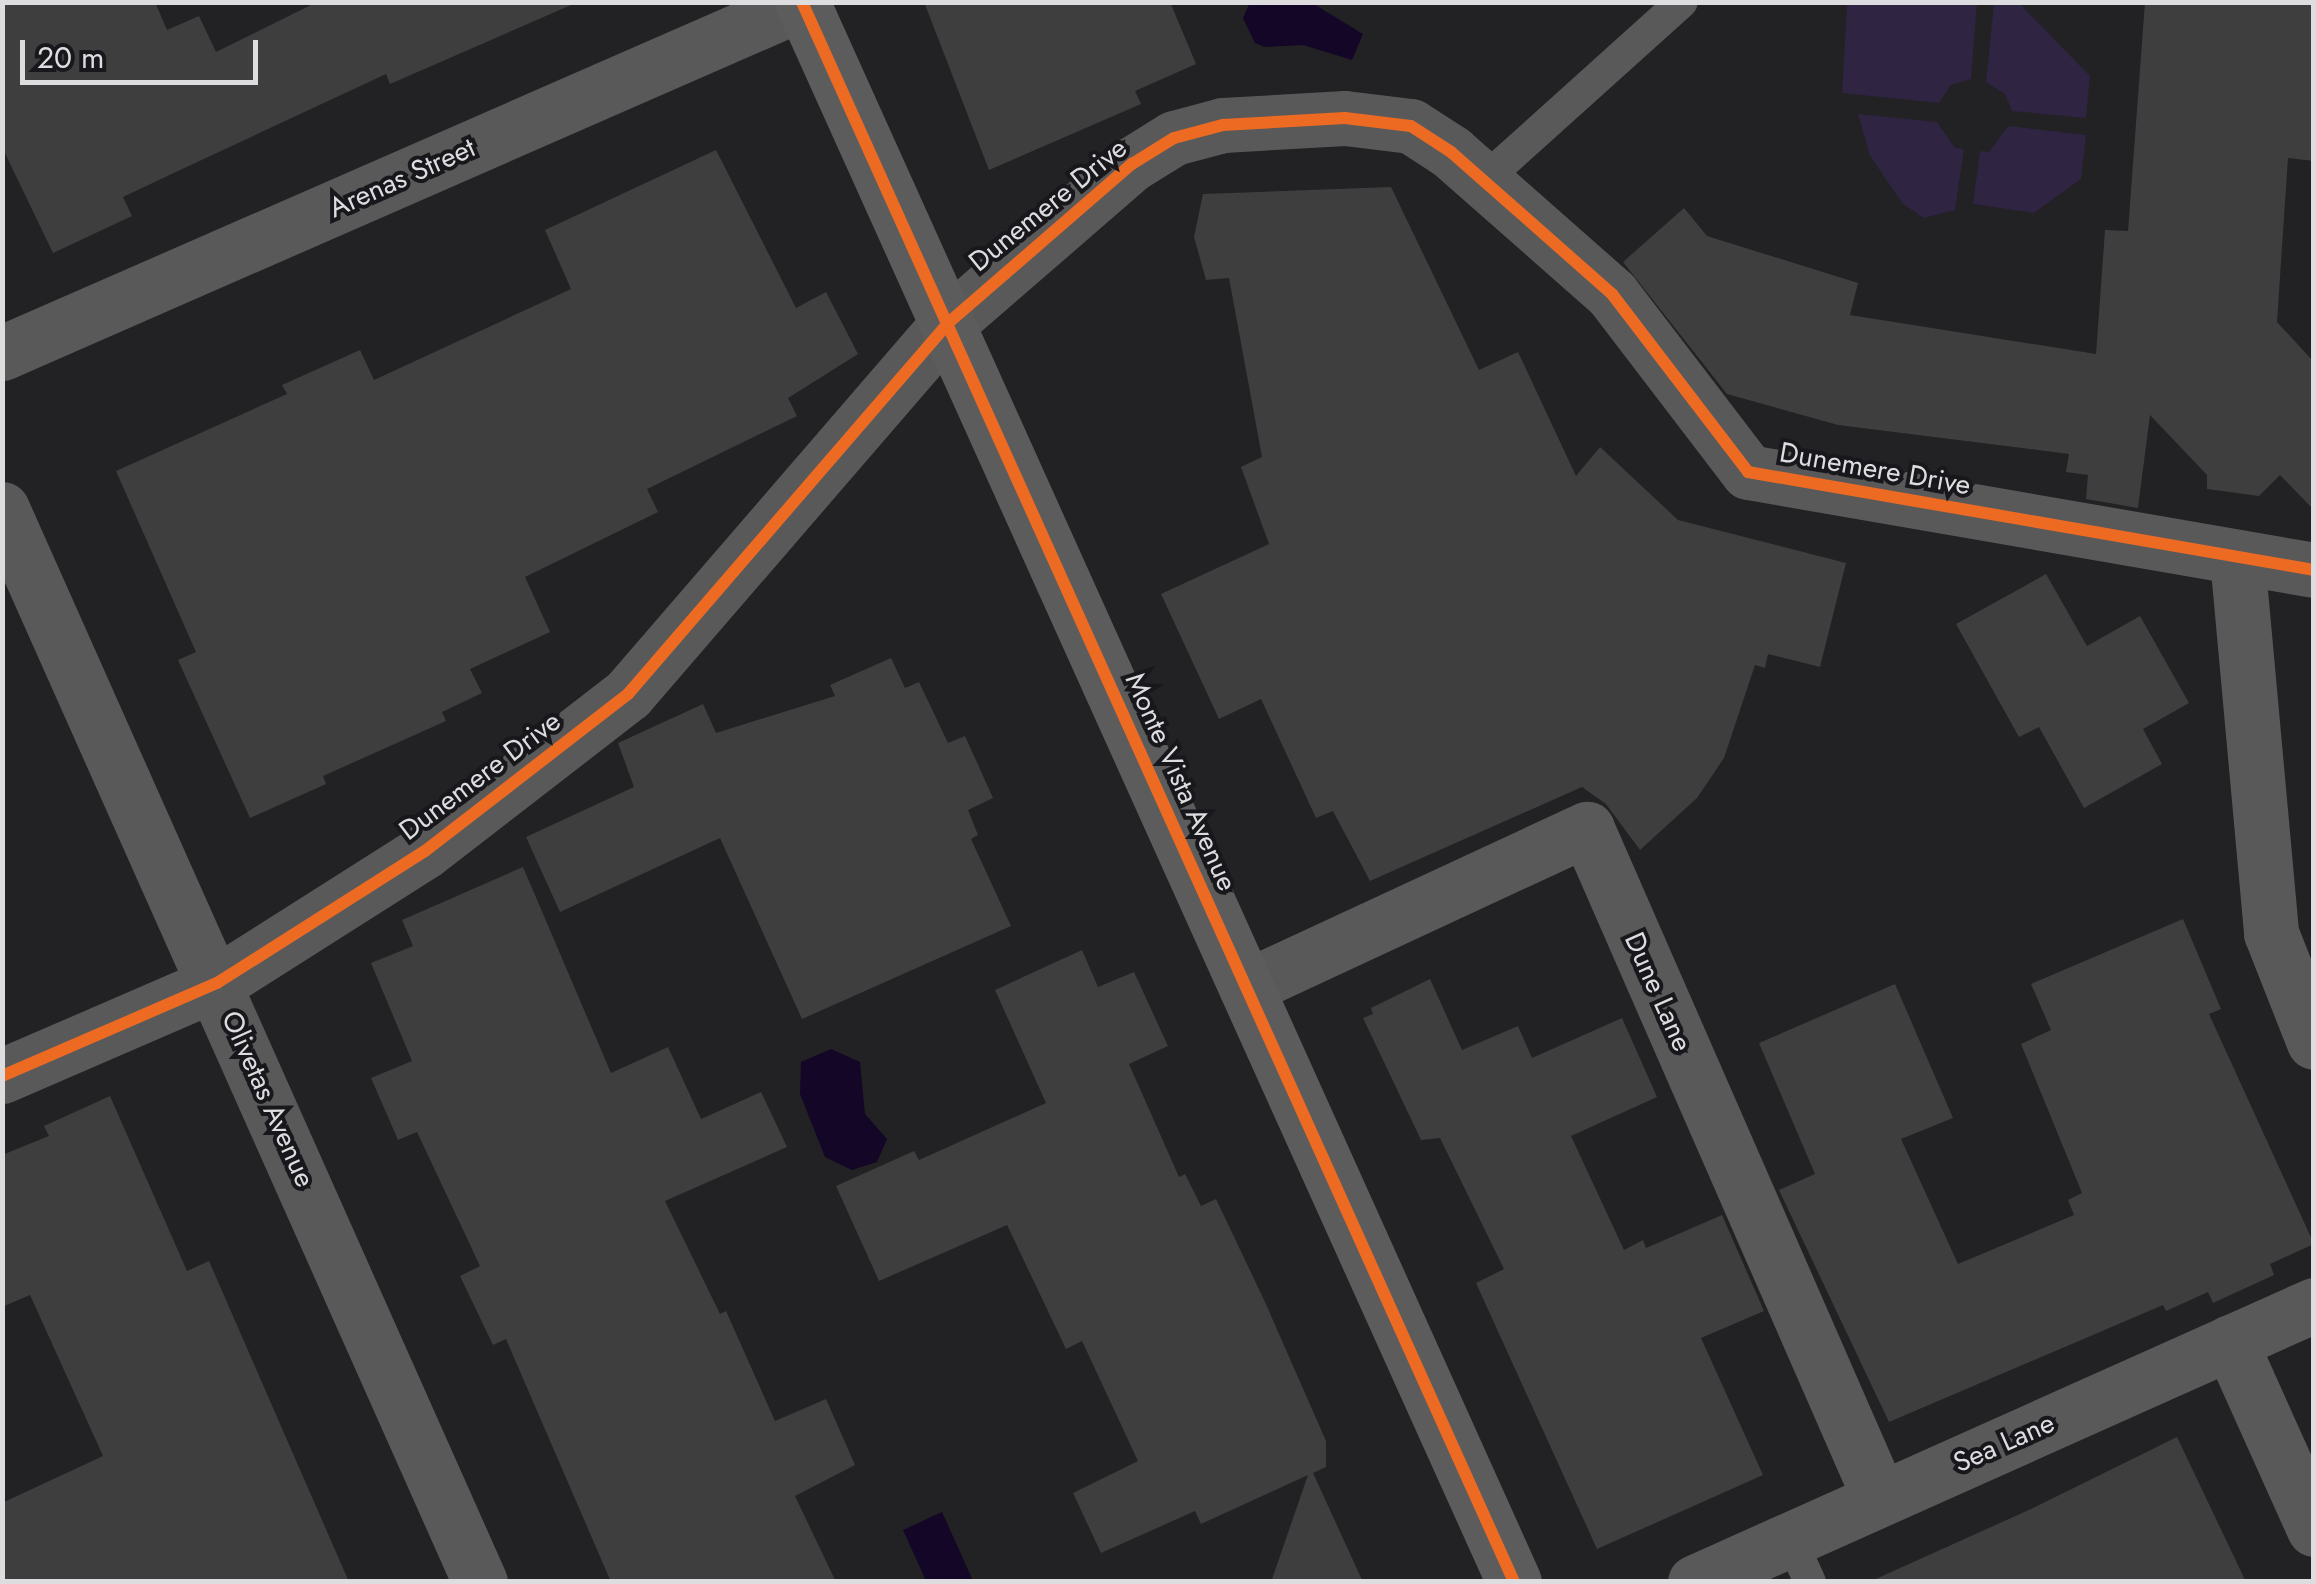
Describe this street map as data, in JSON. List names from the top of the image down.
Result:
{
  "streets": {
    "street": [
      "Arenas Street",
      "Dunemere Drive",
      "Monte Vista Avenue",
      "Dune Lane",
      "Olivetas Avenue",
      "Sea Lane"
    ]
  },
  "crossings": [
    ["Arenas Street", "Monte Vista Avenue"],
    ["Dunemere Drive", "Monte Vista Avenue"],
    ["Dunemere Drive", "Olivetas Avenue"],
    ["Monte Vista Avenue", "Dune Lane"],
    ["Dune Lane", "Sea Lane"]
  ],
  "scale_bar": "20 m"
}
